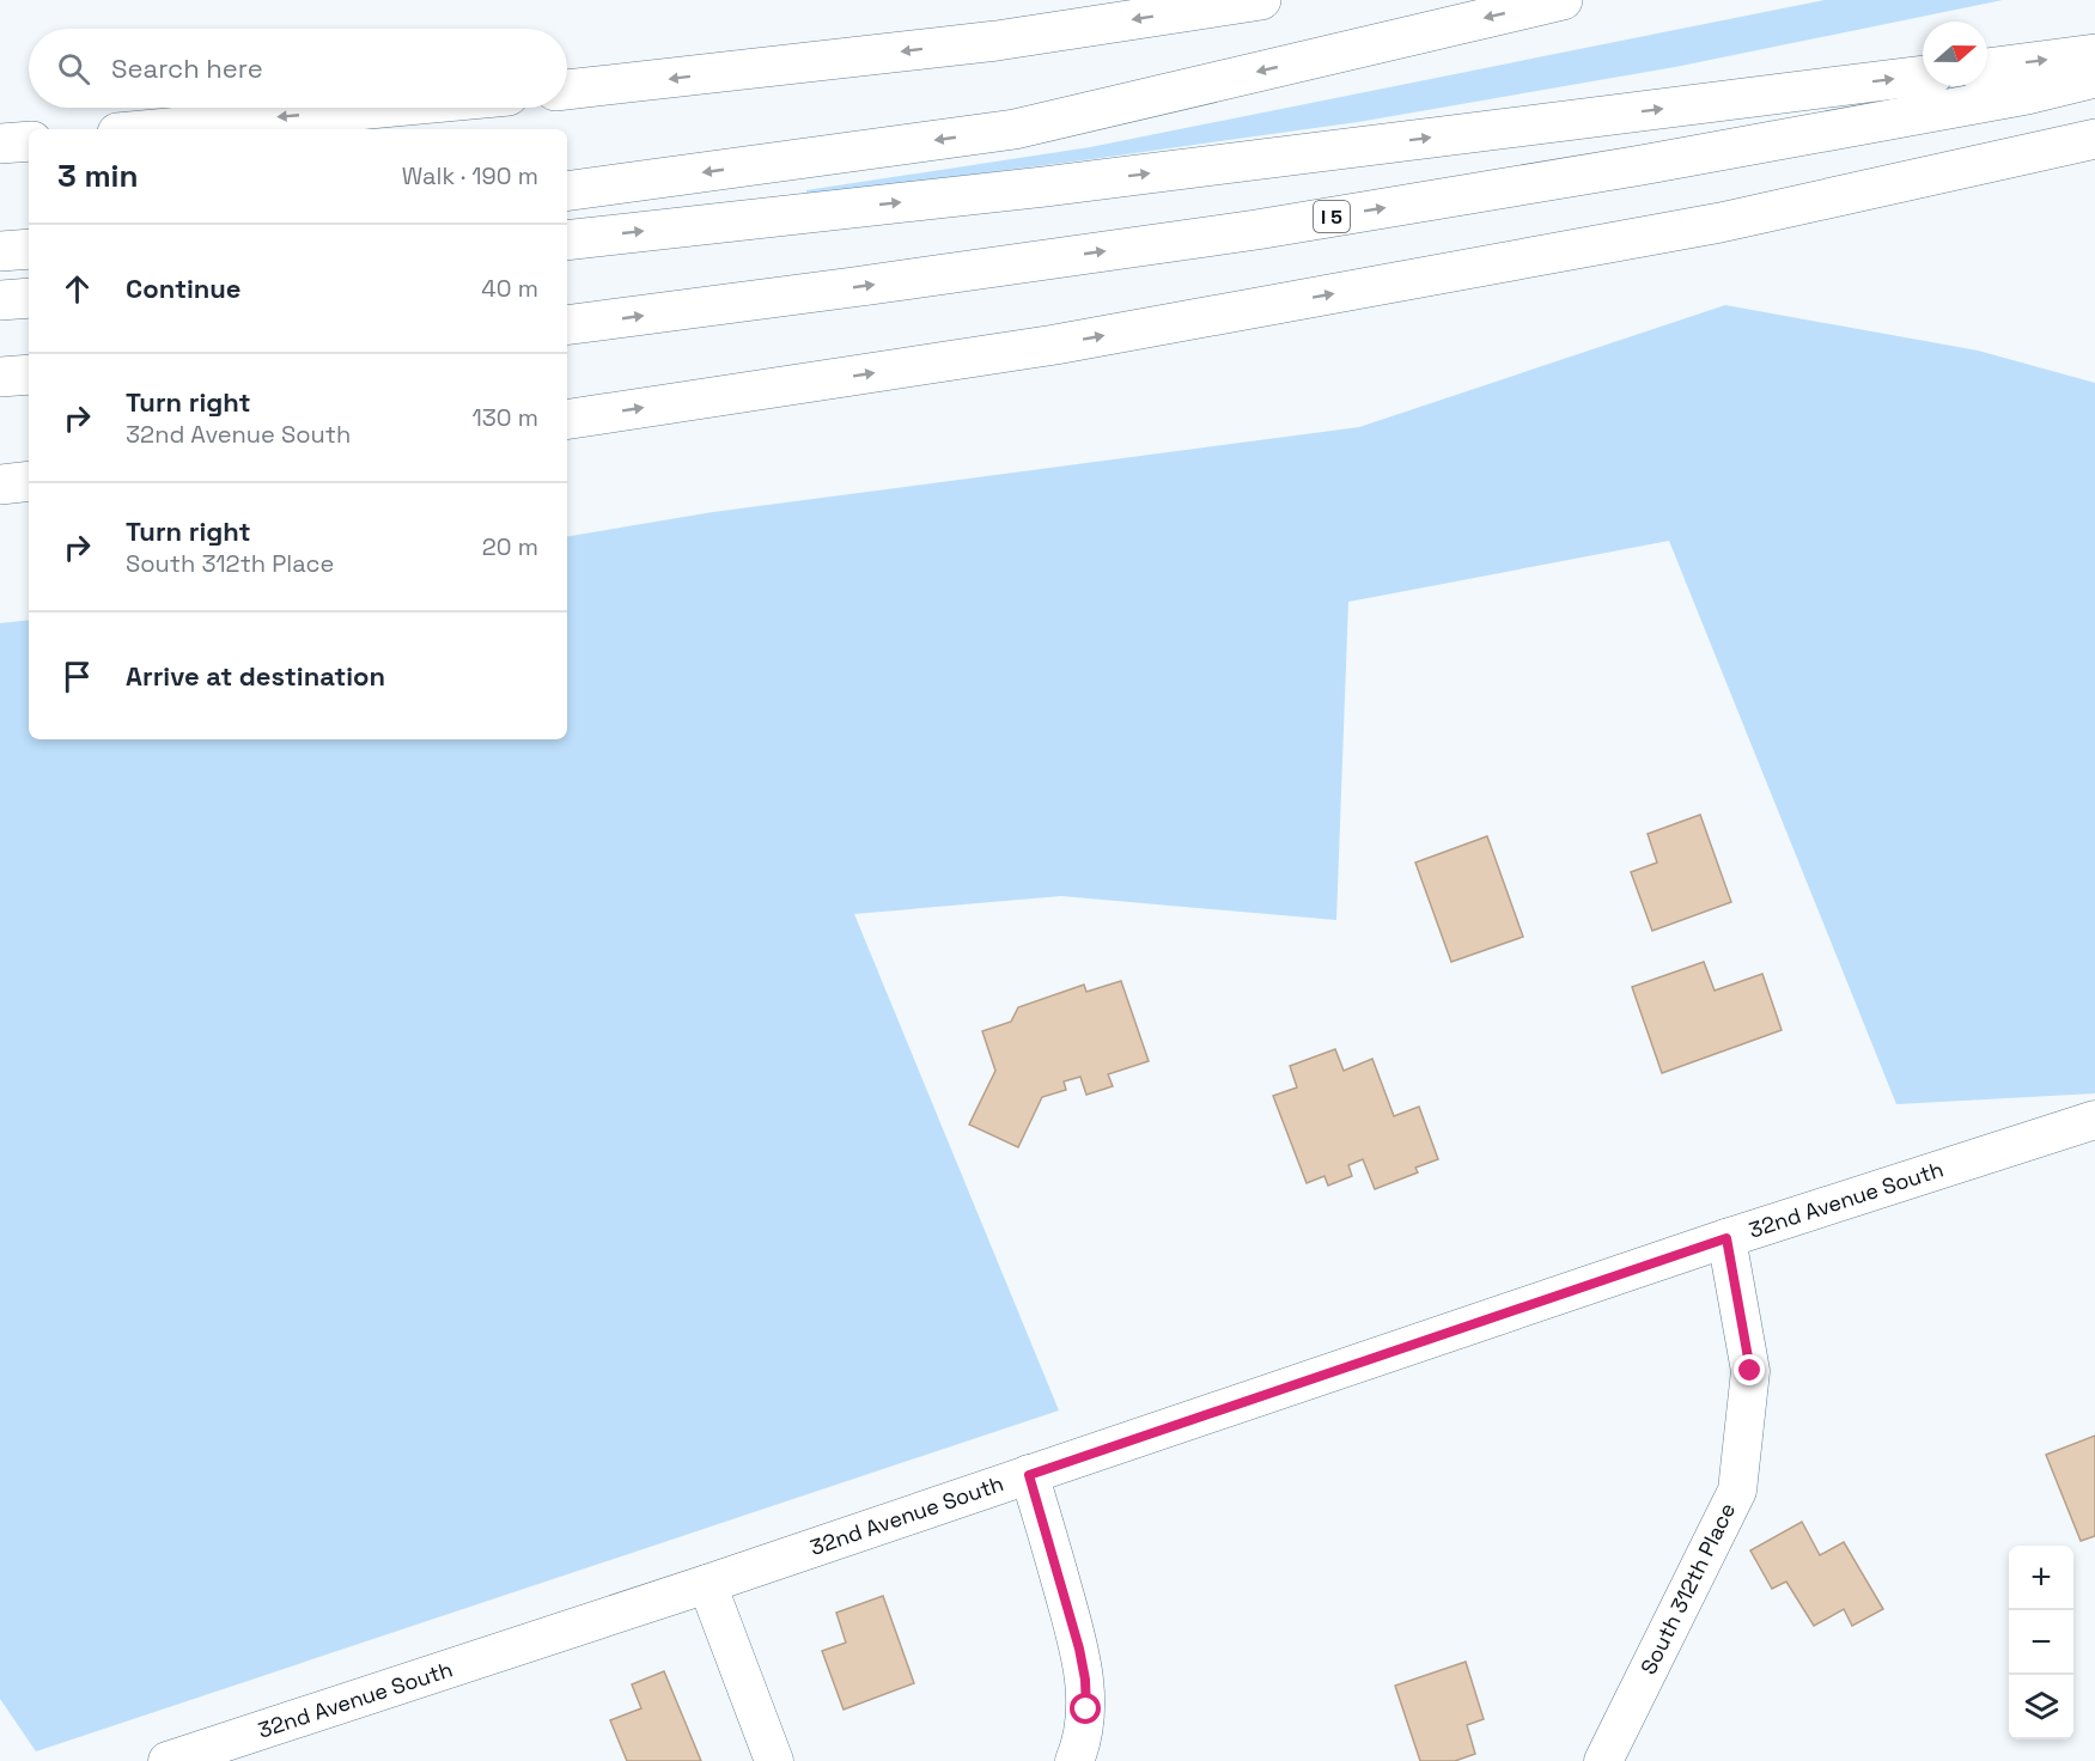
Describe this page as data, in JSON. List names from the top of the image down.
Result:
{
  "streets": {
    "highway": ["I 5"],
    "street": ["32nd Avenue South", "South 312th Place"]
  },
  "crossings": [
    ["32nd Avenue South", "South 312th Place"]
  ],
  "north": "right",
  "page": {
    "search": "Search here",
    "heading": ["3 min", "Walk · 190 m"],
    "list": [
      ["Continue", "40 m"],
      ["Turn right", "32nd Avenue South", "130 m"],
      ["Turn right", "South 312th Place", "20 m"],
      "Arrive at destination"
    ],
    "map_buttons": ["+", "−"]
  }
}
